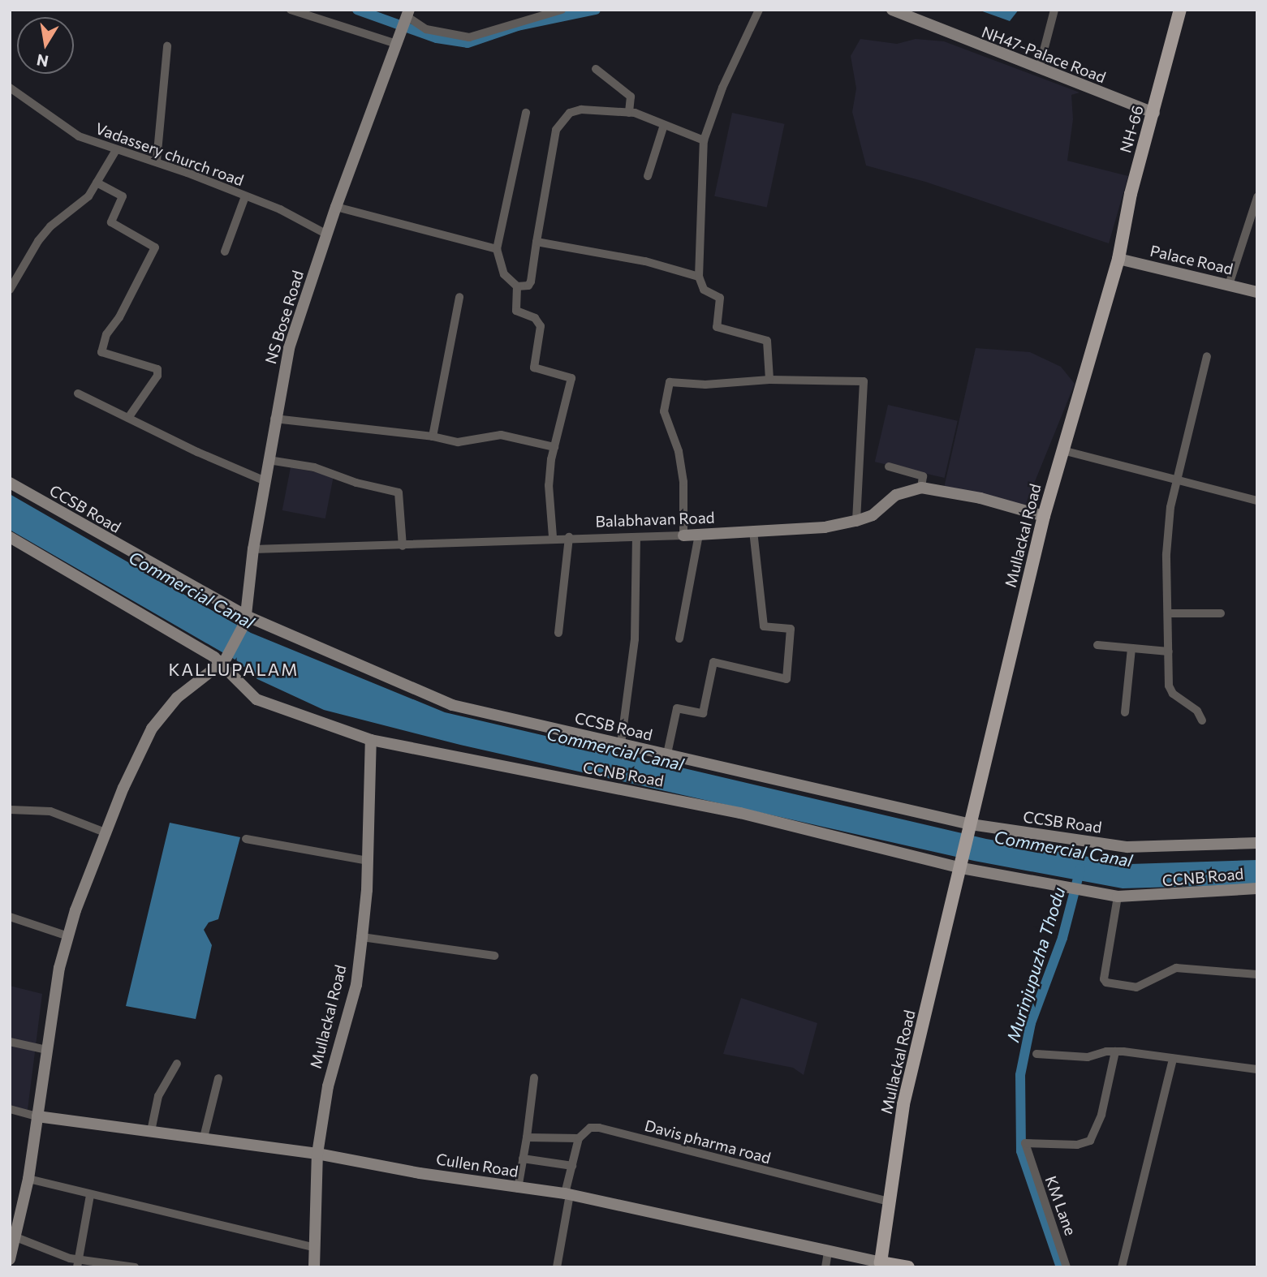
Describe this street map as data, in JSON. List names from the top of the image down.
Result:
{
  "streets": {
    "main road": [
      "NH47-Palace Road",
      "NH-66",
      "Palace Road",
      "NS Bose Road",
      "CCSB Road",
      "Balabhavan Road",
      "Mullackal Road",
      "CCNB Road",
      "Cullen Road"
    ],
    "street": ["Vadassery church road", "Davis pharma road", "KM Lane"]
  },
  "crossings": [
    ["NH47-Palace Road", "NH-66"],
    ["NH-66", "Palace Road"],
    ["NH-66", "Mullackal Road"],
    ["Vadassery church road", "NS Bose Road"],
    ["Palace Road", "Mullackal Road"],
    ["NS Bose Road", "CCSB Road"],
    ["NS Bose Road", "Balabhavan Road"],
    ["CCSB Road", "Mullackal Road"],
    ["Balabhavan Road", "Mullackal Road"],
    ["Mullackal Road", "CCNB Road"],
    ["Mullackal Road", "Davis pharma road"],
    ["Mullackal Road", "Cullen Road"]
  ],
  "districts": ["KALLUPALAM"],
  "water": ["Commercial Canal", "Murinjupuzha Thodu"],
  "north": "bottom"
}
